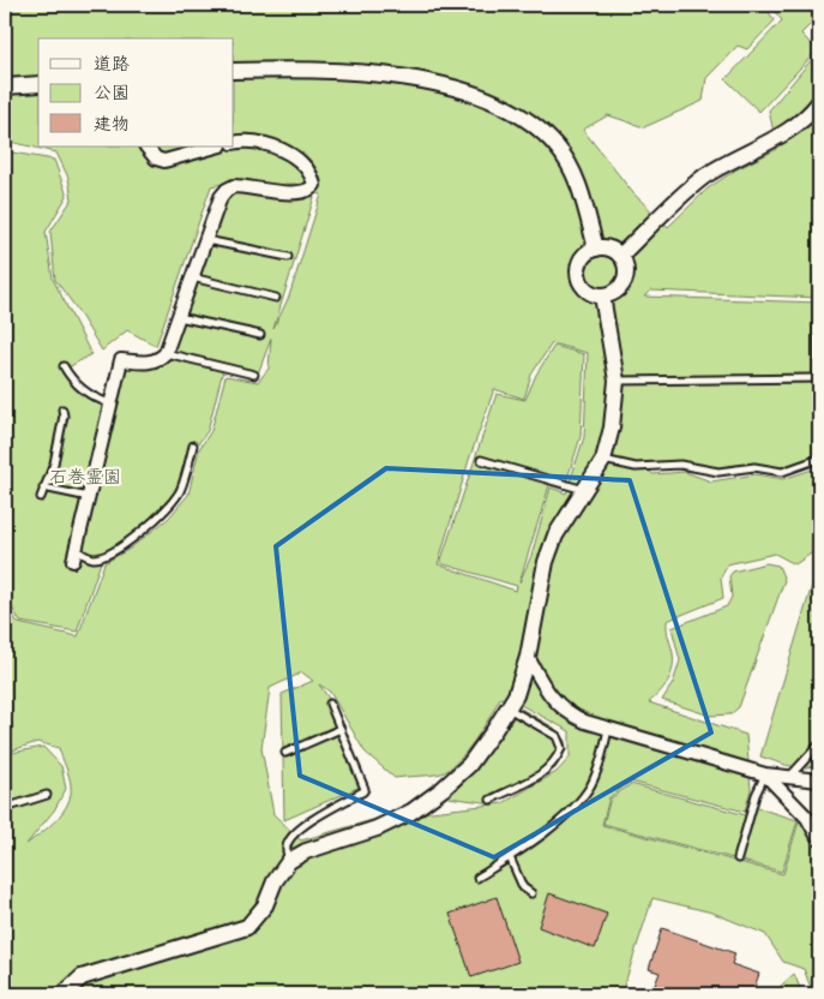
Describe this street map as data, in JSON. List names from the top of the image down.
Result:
{
  "parks": ["石巻霊園"],
  "legend": ["道路", "公園", "建物"]
}
